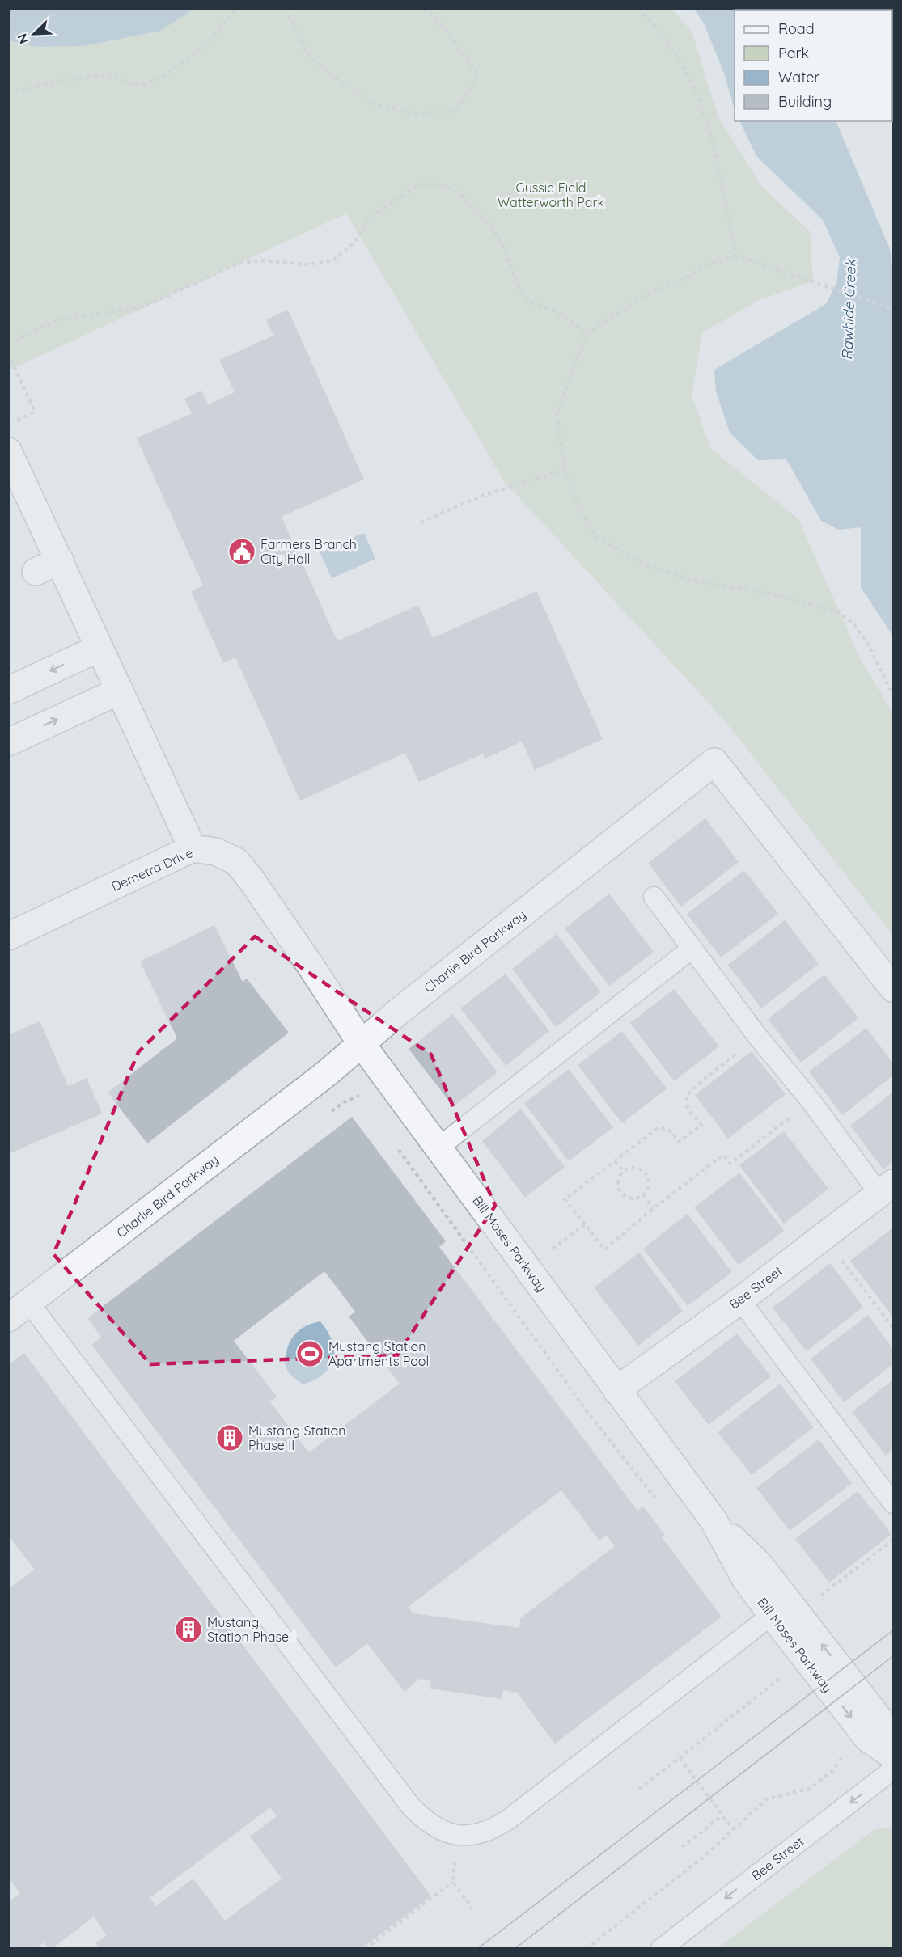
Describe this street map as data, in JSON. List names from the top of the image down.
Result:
{
  "streets": {
    "street": [
      "Demetra Drive",
      "Charlie Bird Parkway",
      "Bill Moses Parkway",
      "Bee Street"
    ]
  },
  "crossings": [
    ["Demetra Drive", "Bill Moses Parkway"],
    ["Charlie Bird Parkway", "Bill Moses Parkway"],
    ["Bill Moses Parkway", "Bee Street"]
  ],
  "one_way": ["Bee Street"],
  "water": ["Rawhide Creek"],
  "parks": ["Gussie Field Watterworth Park"],
  "places": {
    "public building": ["Farmers Branch City Hall"],
    "sports": ["Mustang Station Apartments Pool"],
    "building": ["Mustang Station Phase II", "Mustang Station Phase I"]
  },
  "legend": [
    "Road",
    "Park",
    "Water",
    "Building"
  ],
  "north": "bottom left"
}
